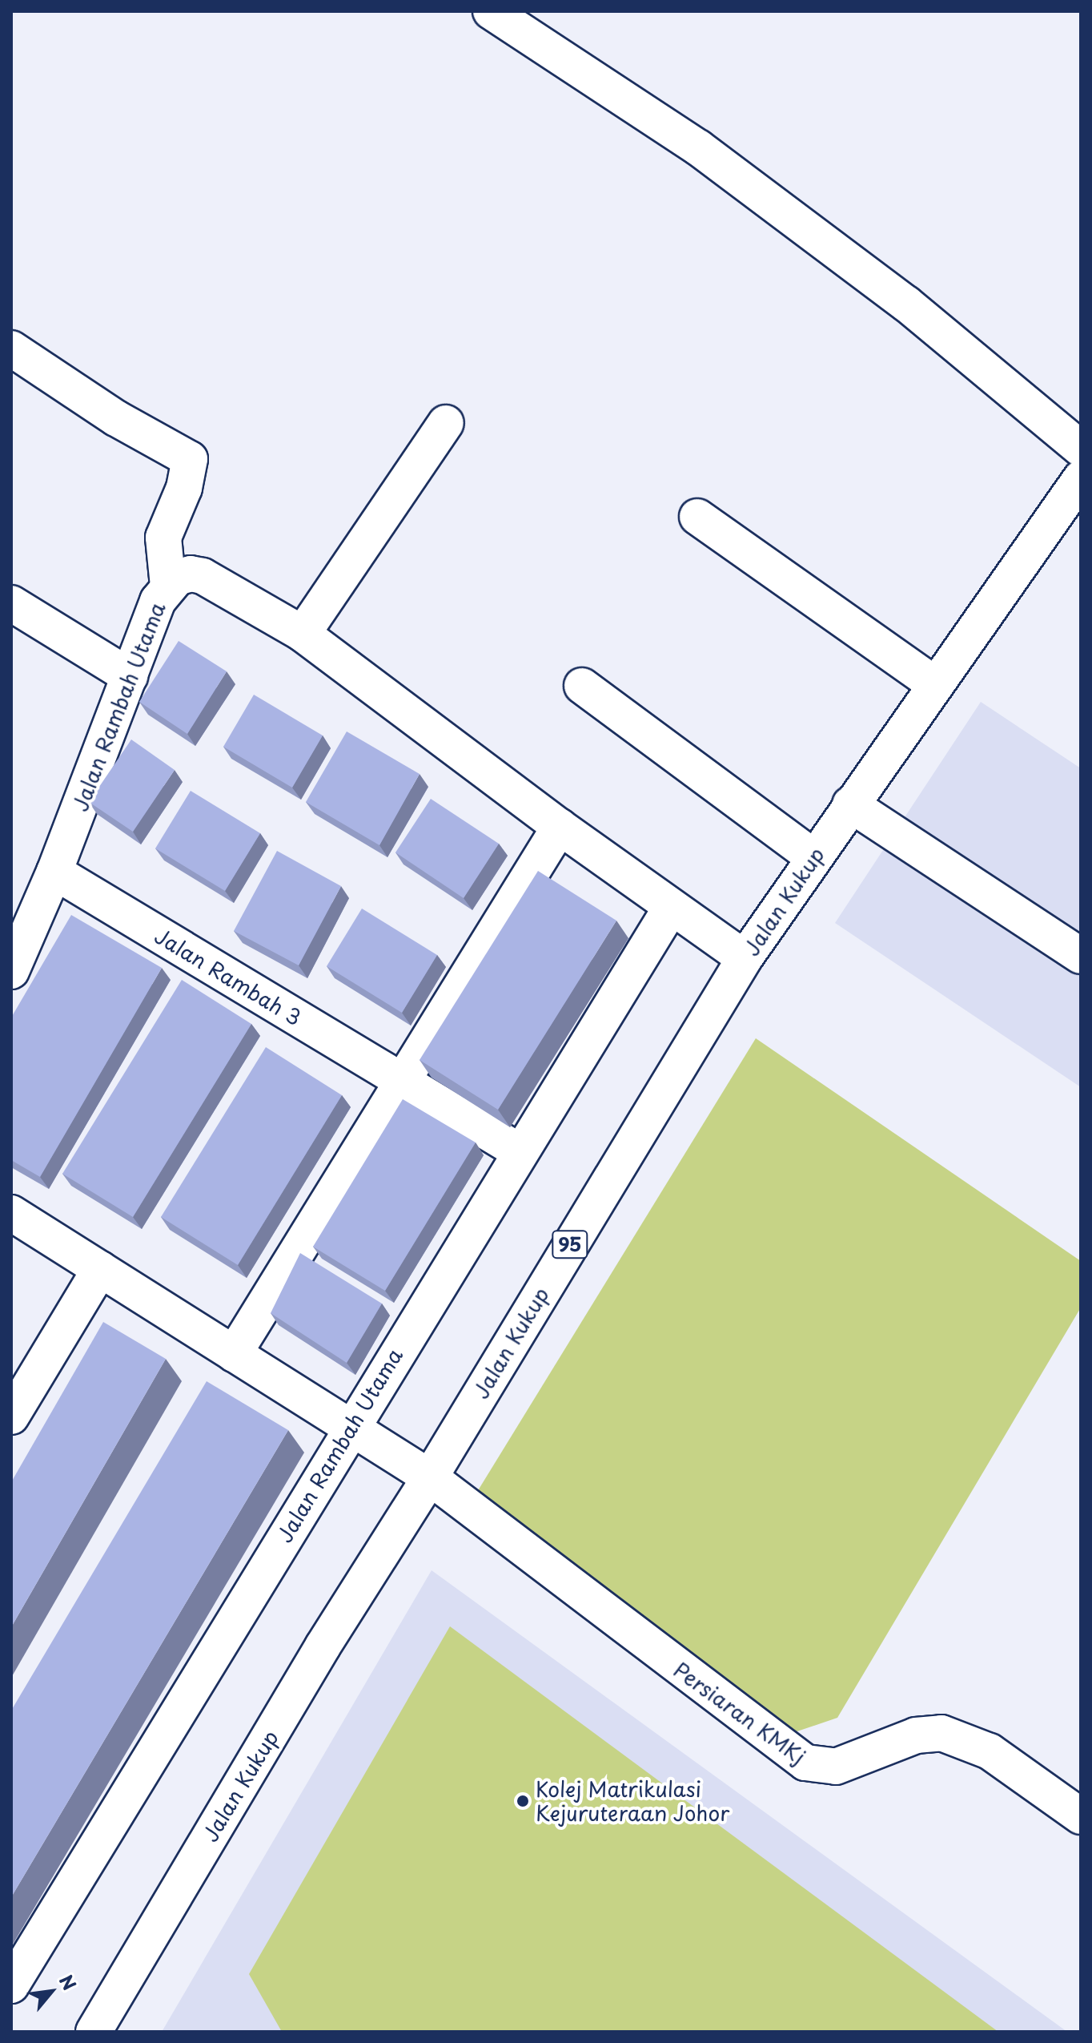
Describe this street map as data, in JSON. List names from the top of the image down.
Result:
{
  "streets": {
    "street": [
      "Jalan Rambah Utama",
      "Jalan Kukup",
      "Jalan Rambah 3",
      "95",
      "Persiaran KMKj"
    ]
  },
  "crossings": [
    ["Jalan Rambah Utama", "Jalan Kukup"],
    ["Jalan Rambah Utama", "Jalan Rambah 3"],
    ["Jalan Rambah Utama", "Persiaran KMKj"],
    ["Jalan Kukup", "Persiaran KMKj"]
  ],
  "places": ["Kolej Matrikulasi Kejuruteraan Johor"],
  "north": "top right"
}
